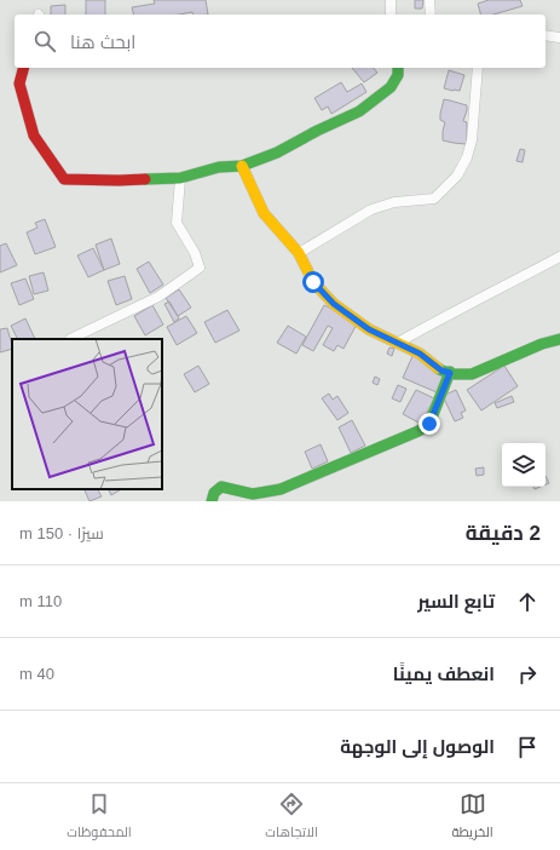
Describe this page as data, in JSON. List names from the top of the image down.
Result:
{
  "page": {
    "search": "ابحث هنا",
    "heading": ["2 دقيقة", "سيرًا · 150 m"],
    "list": [
      ["تابع السير", "110 m"],
      ["انعطف يمينًا", "40 m"],
      "الوصول إلى الوجهة"
    ],
    "nav": ["الخريطة", "الاتجاهات", "المحفوظات"]
  }
}
